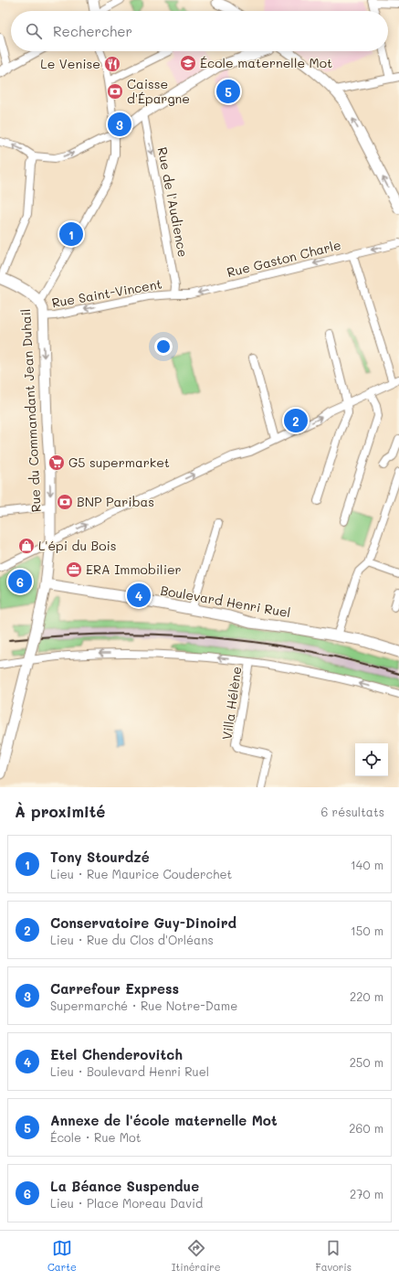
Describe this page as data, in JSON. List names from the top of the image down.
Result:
{
  "streets": {
    "main road": ["Rue du Commandant Jean Duhail"],
    "street": [
      "Rue de l'Audience",
      "Rue Gaston Charle",
      "Rue Saint-Vincent",
      "Boulevard Henri Ruel",
      "Villa Hélène"
    ]
  },
  "crossings": [
    ["Rue de l'Audience", "Rue Gaston Charle"],
    ["Rue de l'Audience", "Rue Saint-Vincent"],
    ["Rue Gaston Charle", "Rue Saint-Vincent"],
    ["Rue Saint-Vincent", "Rue du Commandant Jean Duhail"],
    ["Rue du Commandant Jean Duhail", "Boulevard Henri Ruel"]
  ],
  "one_way": [
    "Rue de l'Audience",
    "Rue Gaston Charle",
    "Rue Saint-Vincent",
    "Rue du Commandant Jean Duhail"
  ],
  "places": {
    "school or university": ["École maternelle Mot"],
    "restaurant": ["Le Venise"],
    "bank": ["Caisse d'Épargne", "BNP Paribas"],
    "supermarket": ["G5 supermarket"],
    "shop": ["L'épi du Bois"],
    "office": ["ERA Immobilier"]
  },
  "page": {
    "search": "Rechercher",
    "pins": [
      "5",
      "3",
      "1",
      "2",
      "6",
      "4"
    ],
    "heading": ["À proximité", "6 résultats"],
    "list": [
      {
        "mark": "1",
        "name": "Tony Stourdzé",
        "note": "Lieu · Rue Maurice Couderchet",
        "value": "140 m"
      },
      {
        "mark": "2",
        "name": "Conservatoire Guy-Dinoird",
        "note": "Lieu · Rue du Clos d'Orléans",
        "value": "150 m"
      },
      {
        "mark": "3",
        "name": "Carrefour Express",
        "note": "Supermarché · Rue Notre-Dame",
        "value": "220 m"
      },
      {
        "mark": "4",
        "name": "Etel Chenderovitch",
        "note": "Lieu · Boulevard Henri Ruel",
        "value": "250 m"
      },
      {
        "mark": "5",
        "name": "Annexe de l'école maternelle Mot",
        "note": "École · Rue Mot",
        "value": "260 m"
      },
      {
        "mark": "6",
        "name": "La Béance Suspendue",
        "note": "Lieu · Place Moreau David",
        "value": "270 m"
      }
    ],
    "nav": ["Carte", "Itinéraire", "Favoris"]
  }
}
